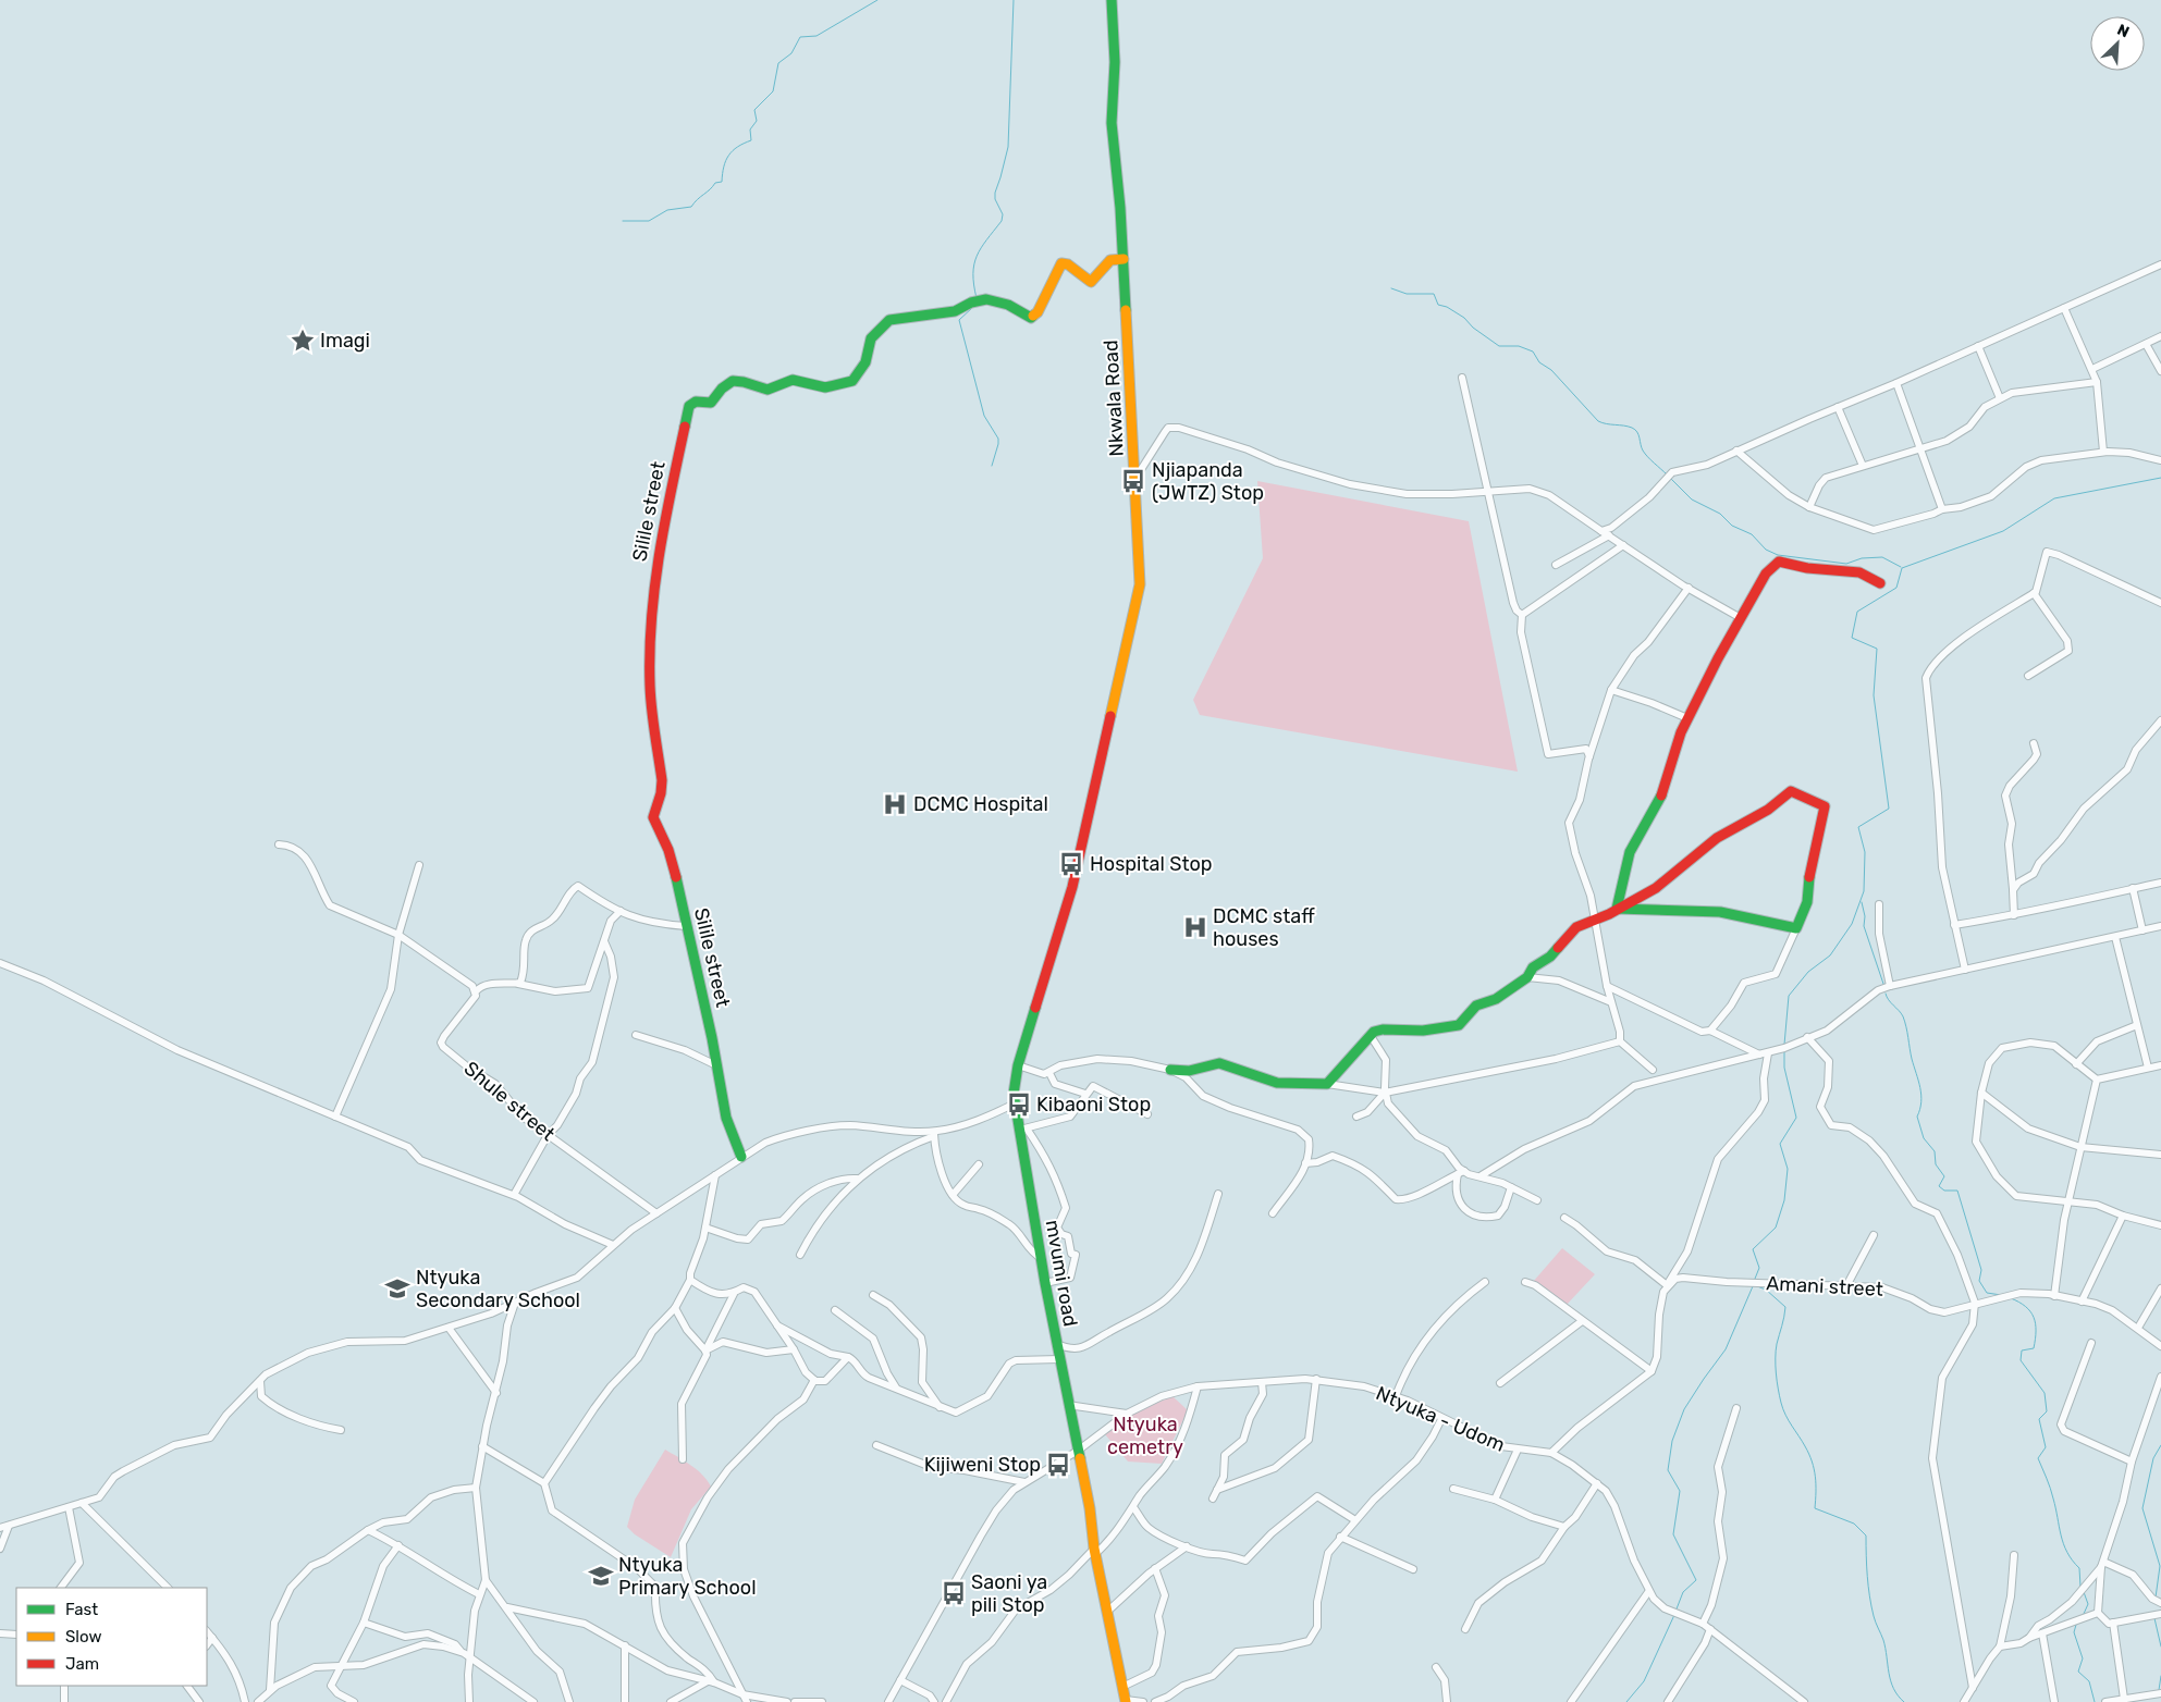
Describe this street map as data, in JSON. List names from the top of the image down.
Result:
{
  "streets": {
    "street": [
      "Nkwala Road",
      "Silile street",
      "Shule street",
      "mvumi road",
      "Amani street",
      "Ntyuka - Udom"
    ]
  },
  "crossings": [
    ["Nkwala Road", "Silile street"],
    ["Nkwala Road", "mvumi road"],
    ["mvumi road", "Ntyuka - Udom"]
  ],
  "parks": ["Ntyuka cemetry"],
  "places": {
    "place": ["Imagi"],
    "bus stop": [
      "Njiapanda (JWTZ) Stop",
      "Hospital Stop",
      "Kibaoni Stop",
      "Kijiweni Stop",
      "Saoni ya pili Stop"
    ],
    "hospital": ["DCMC Hospital", "DCMC staff houses"],
    "school or university": ["Ntyuka Secondary School", "Ntyuka Primary School"]
  },
  "legend": ["Fast", "Slow", "Jam"],
  "north": "top right"
}
